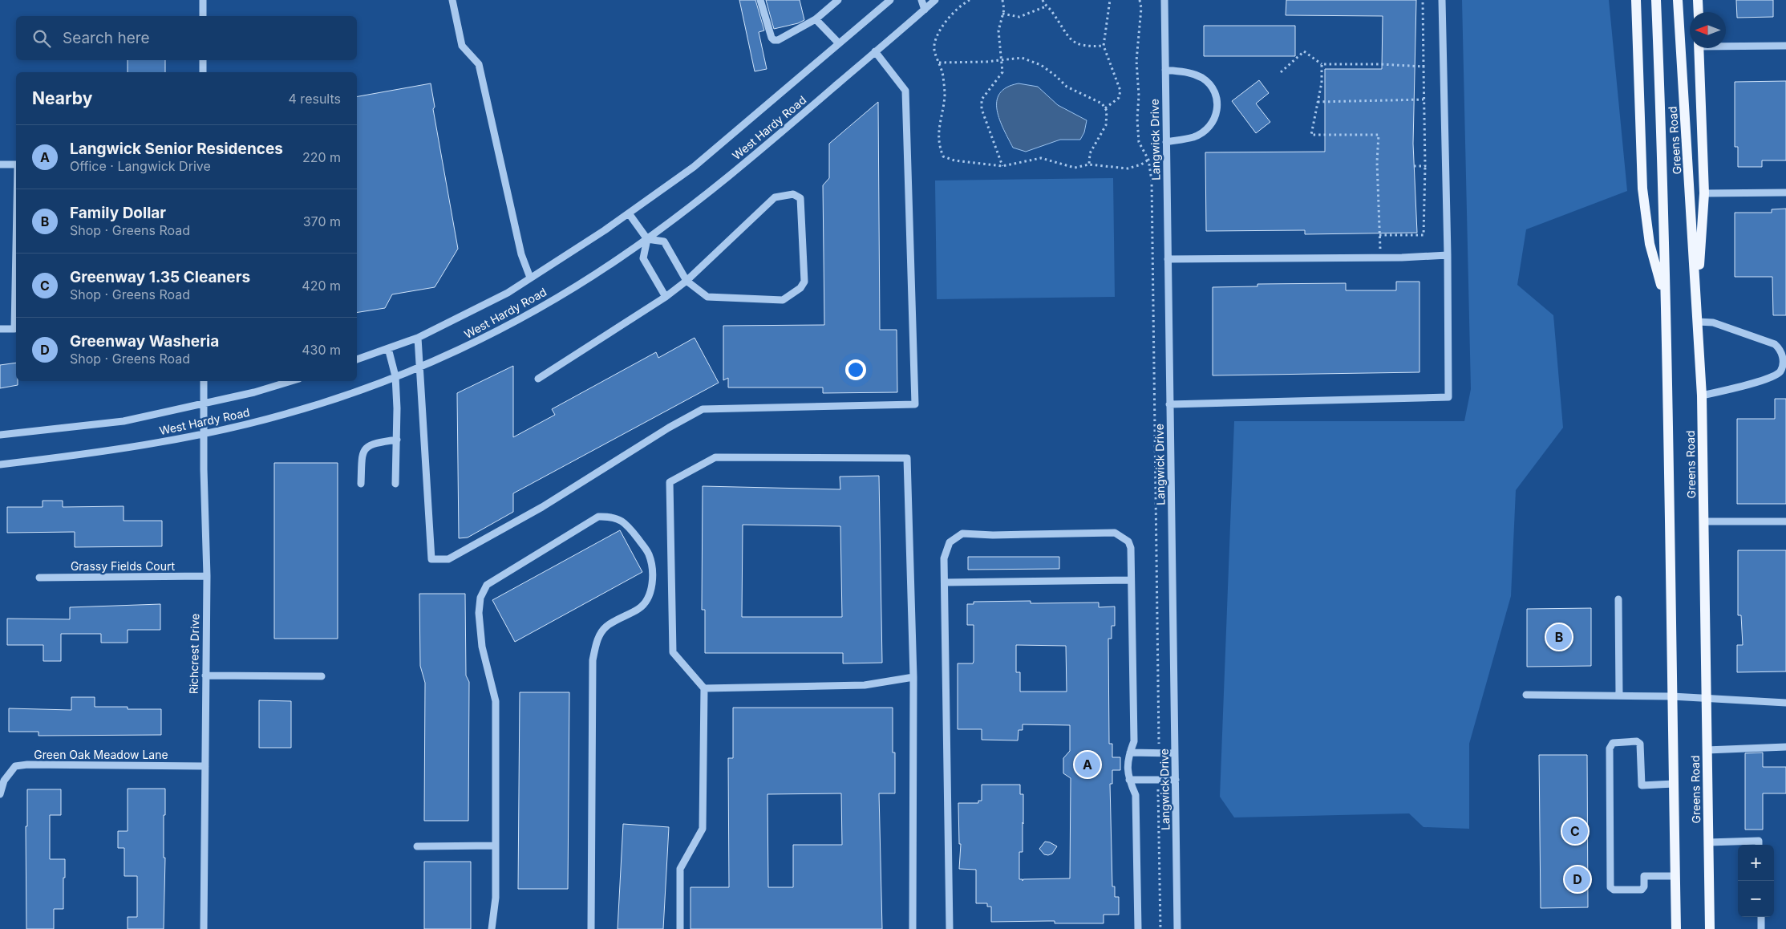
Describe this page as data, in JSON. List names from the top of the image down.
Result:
{
  "streets": {
    "main road": ["Greens Road"],
    "street": [
      "West Hardy Road",
      "Langwick Drive",
      "Grassy Fields Court",
      "Richcrest Drive",
      "Green Oak Meadow Lane"
    ]
  },
  "crossings": [
    ["West Hardy Road", "Richcrest Drive"],
    ["Grassy Fields Court", "Richcrest Drive"],
    ["Richcrest Drive", "Green Oak Meadow Lane"]
  ],
  "north": "left",
  "page": {
    "search": "Search here",
    "heading": ["Nearby", "4 results"],
    "list": [
      {
        "mark": "A",
        "name": "Langwick Senior Residences",
        "note": "Office · Langwick Drive",
        "value": "220 m"
      },
      {
        "mark": "B",
        "name": "Family Dollar",
        "note": "Shop · Greens Road",
        "value": "370 m"
      },
      {
        "mark": "C",
        "name": "Greenway 1.35 Cleaners",
        "note": "Shop · Greens Road",
        "value": "420 m"
      },
      {
        "mark": "D",
        "name": "Greenway Washeria",
        "note": "Shop · Greens Road",
        "value": "430 m"
      }
    ],
    "pins": [
      "B",
      "A",
      "C",
      "D"
    ],
    "map_buttons": ["+", "−"]
  }
}
